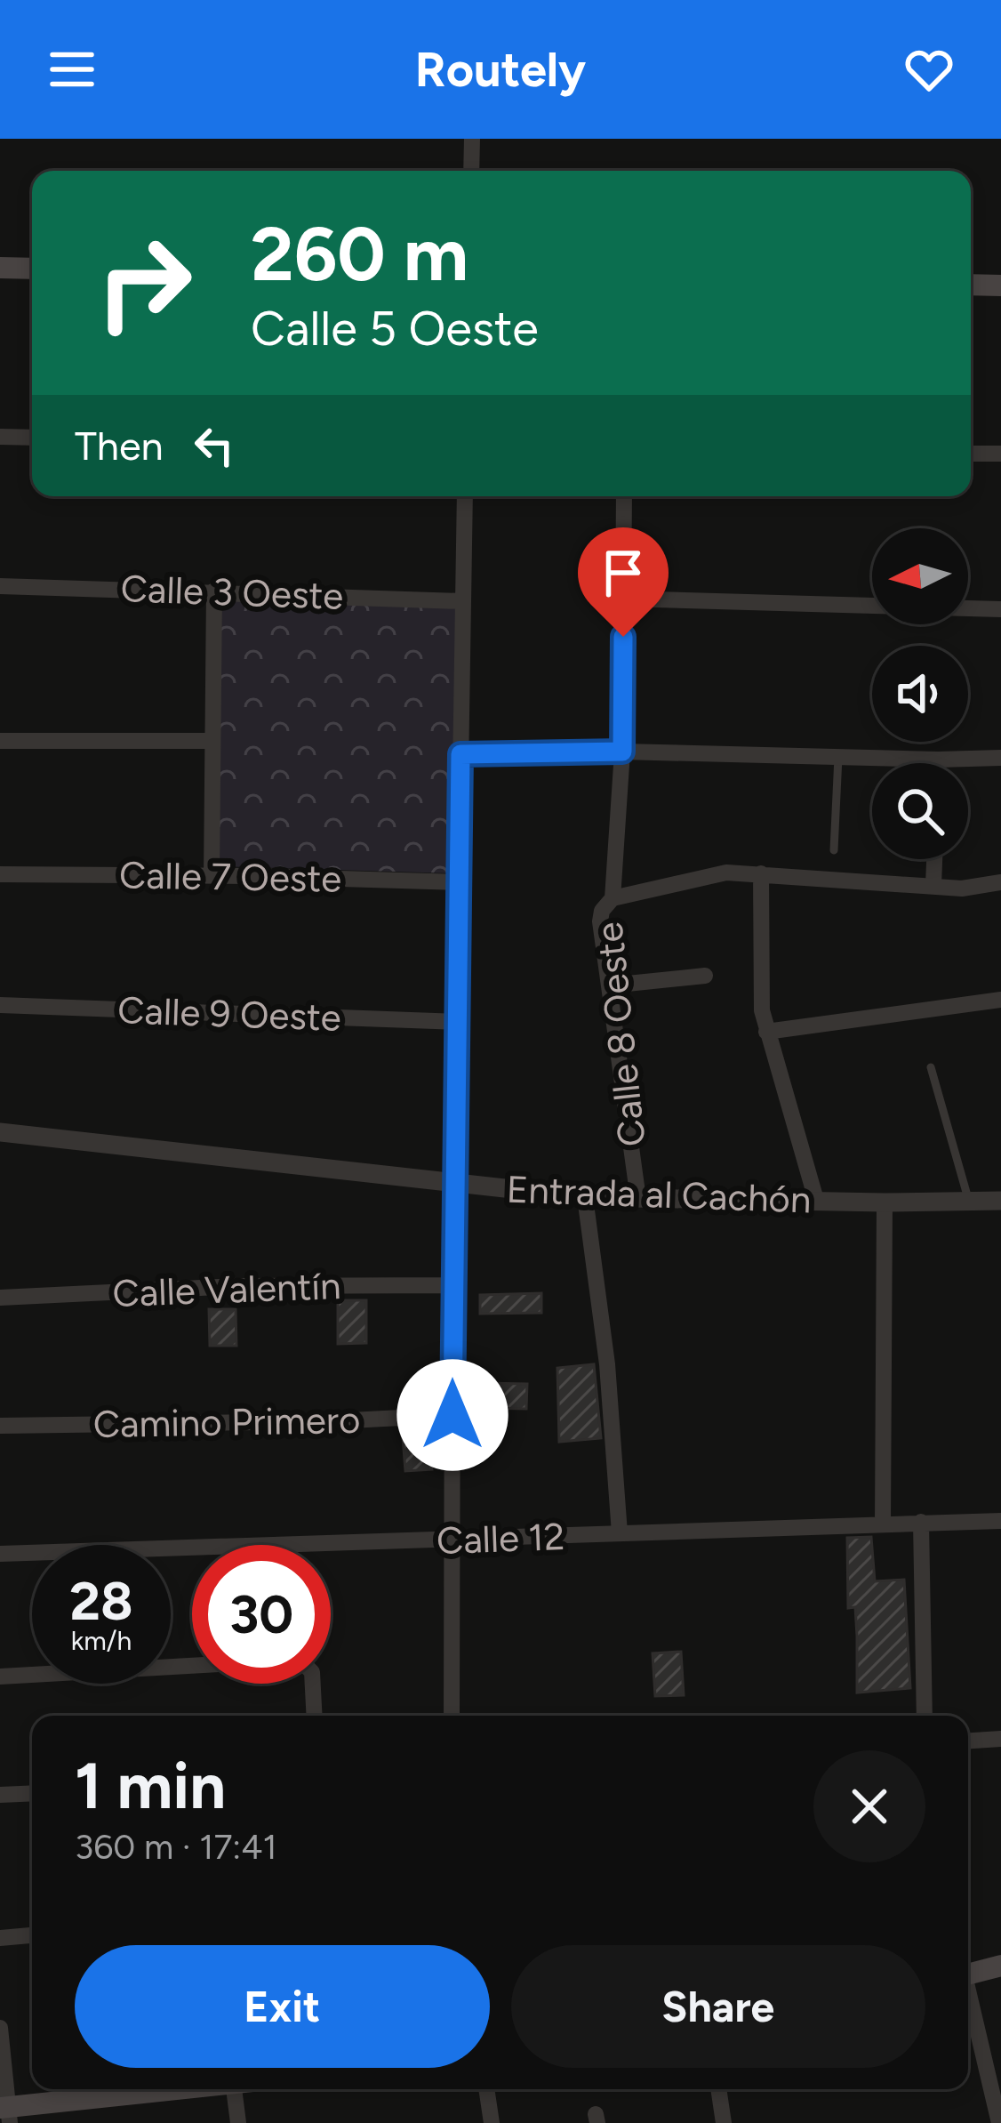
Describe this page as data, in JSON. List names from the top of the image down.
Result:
{
  "streets": {
    "street": [
      "Calle 3 Oeste",
      "Calle 7 Oeste",
      "Calle 9 Oeste",
      "Calle 8 Oeste",
      "Entrada al Cachón",
      "Calle Valentín",
      "Camino Primero",
      "Calle 12"
    ]
  },
  "crossings": [
    ["Calle 8 Oeste", "Entrada al Cachón"],
    ["Calle 8 Oeste", "Calle 12"]
  ],
  "north": "left",
  "page": {
    "header": "Routely",
    "turn": ["260 m", "Calle 5 Oeste"],
    "then": "Then",
    "speed": "28 km/h",
    "limit": "30",
    "heading": ["1 min", "360 m · 17:41"],
    "buttons": ["Exit", "Share"]
  }
}
